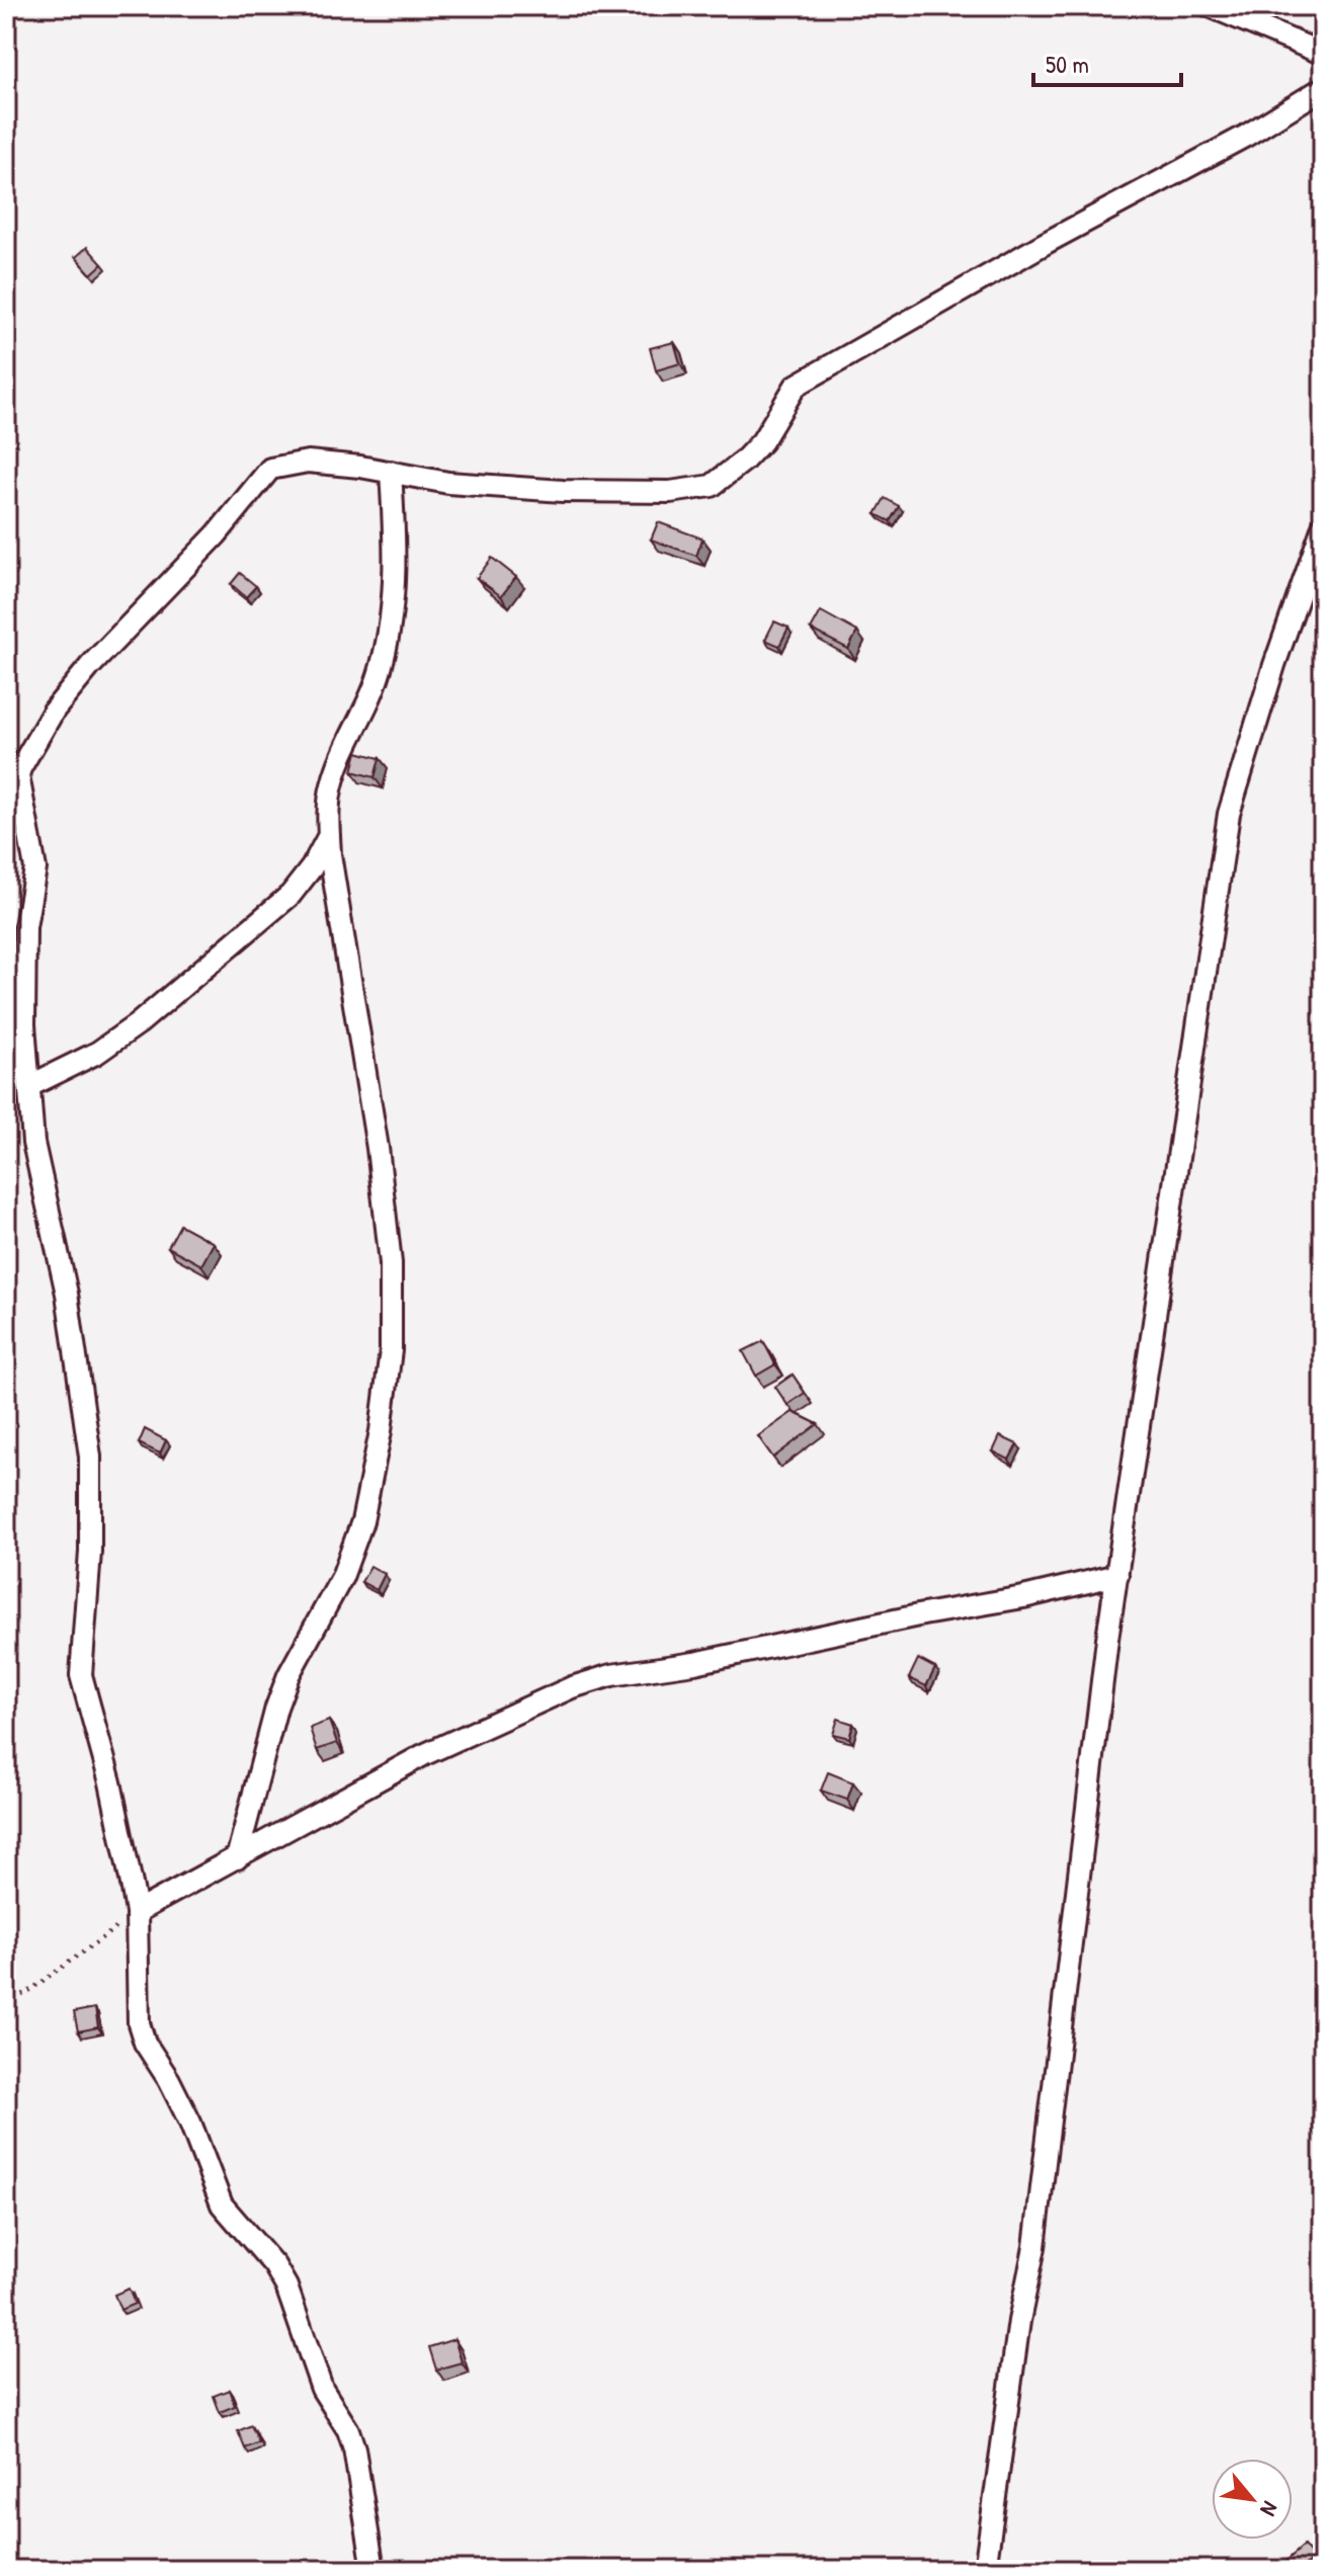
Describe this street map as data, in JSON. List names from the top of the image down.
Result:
{
  "scale_bar": "50 m",
  "north": "bottom right"
}
